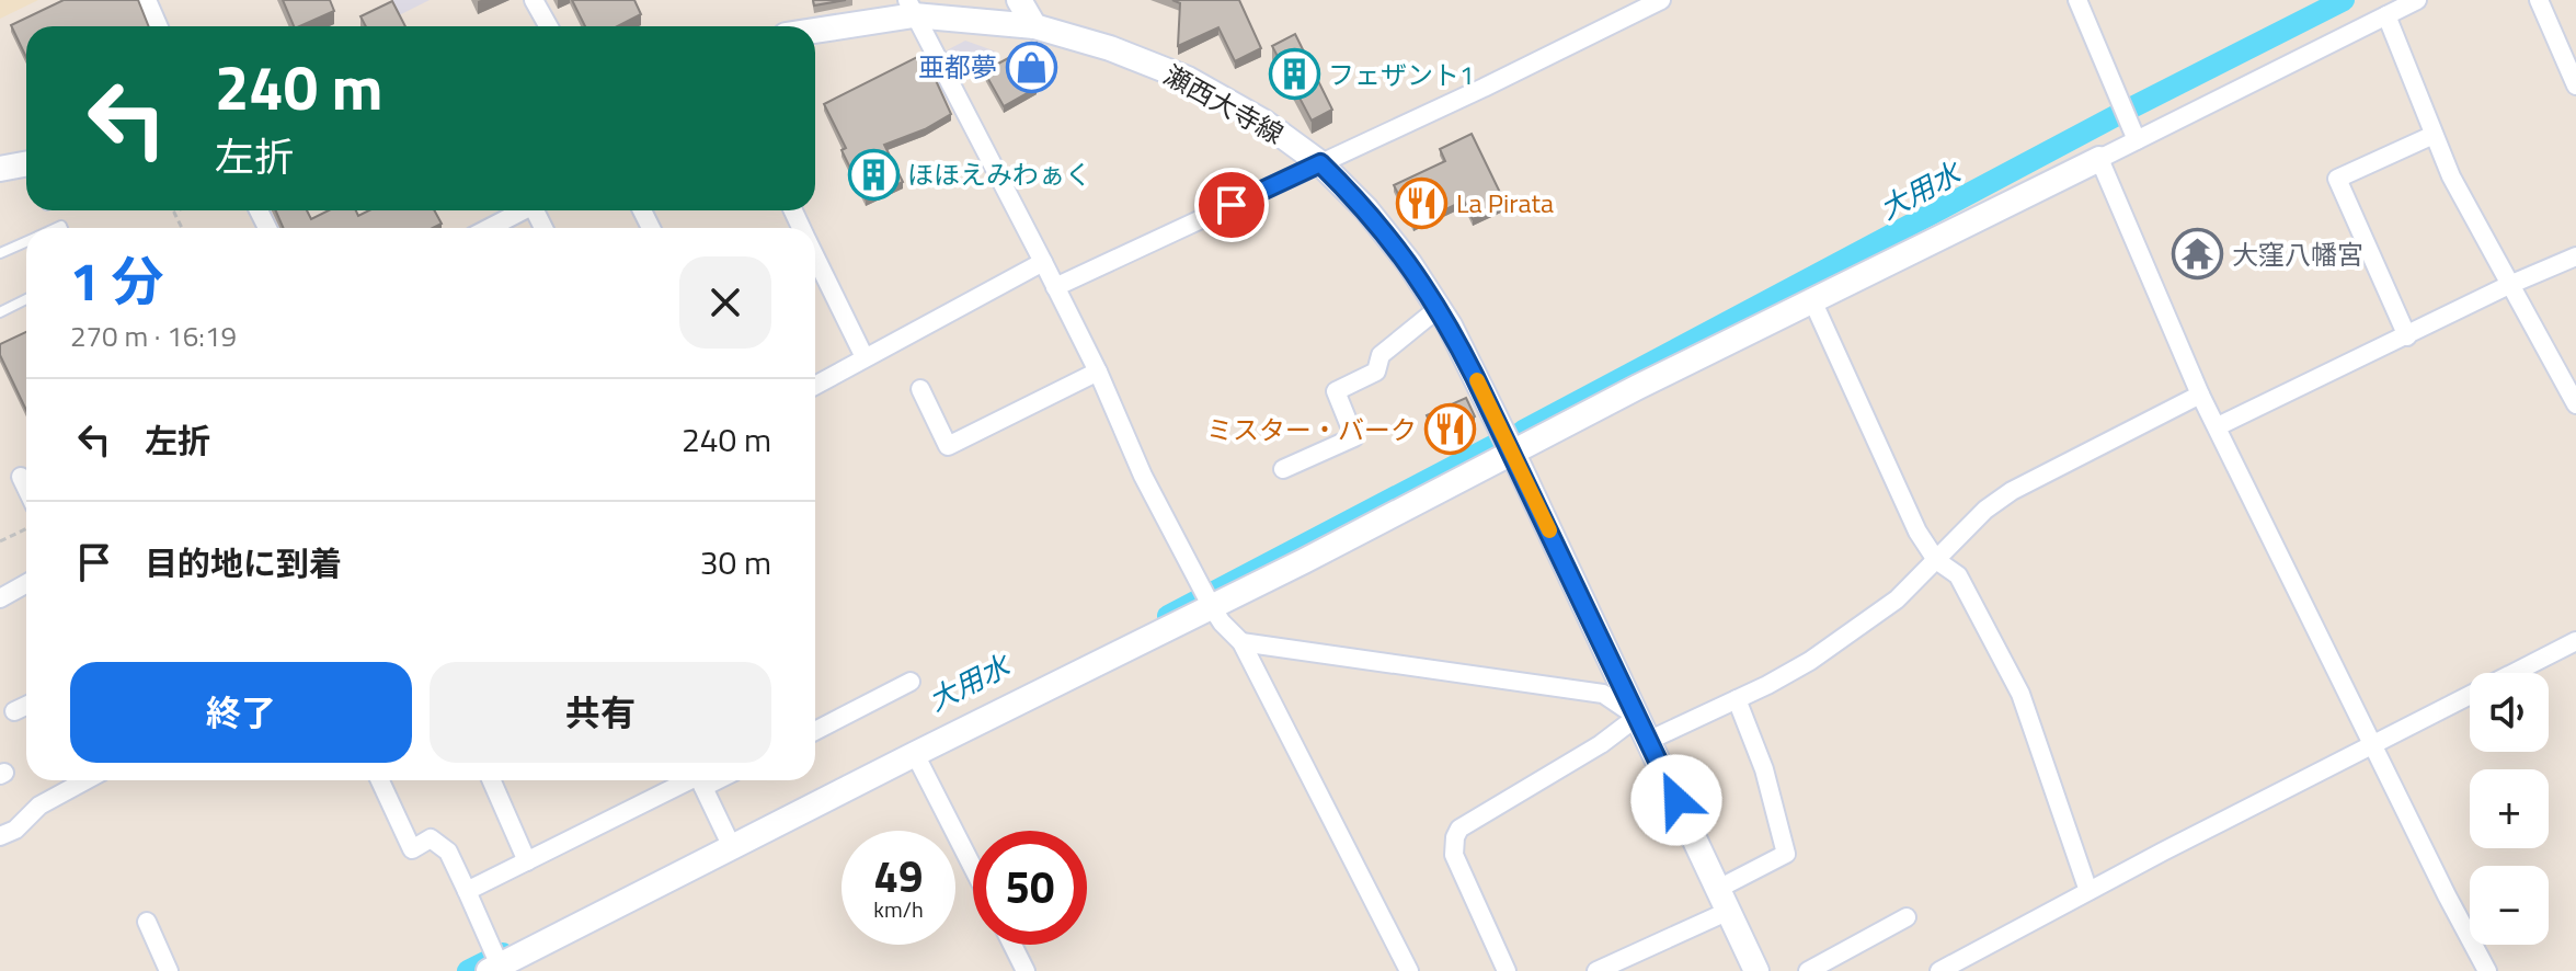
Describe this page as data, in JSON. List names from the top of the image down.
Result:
{
  "streets": {
    "street": ["瀬西大寺線"]
  },
  "water": ["大用水"],
  "places": {
    "shop": ["亜都夢"],
    "building": ["フェザント1", "ほほえみわぁく"],
    "restaurant": ["La Pirata", "ミスター・バーク"],
    "temple": ["大窪八幡宮"]
  },
  "page": {
    "turn": ["240 m", "左折"],
    "heading": ["1 分", "270 m · 16:19"],
    "list": [
      {
        "name": "左折",
        "value": "240 m"
      },
      {
        "name": "目的地に到着",
        "value": "30 m"
      }
    ],
    "buttons": ["終了", "共有"],
    "map_buttons": ["+", "−"],
    "speed": "49 km/h",
    "limit": "50"
  }
}
